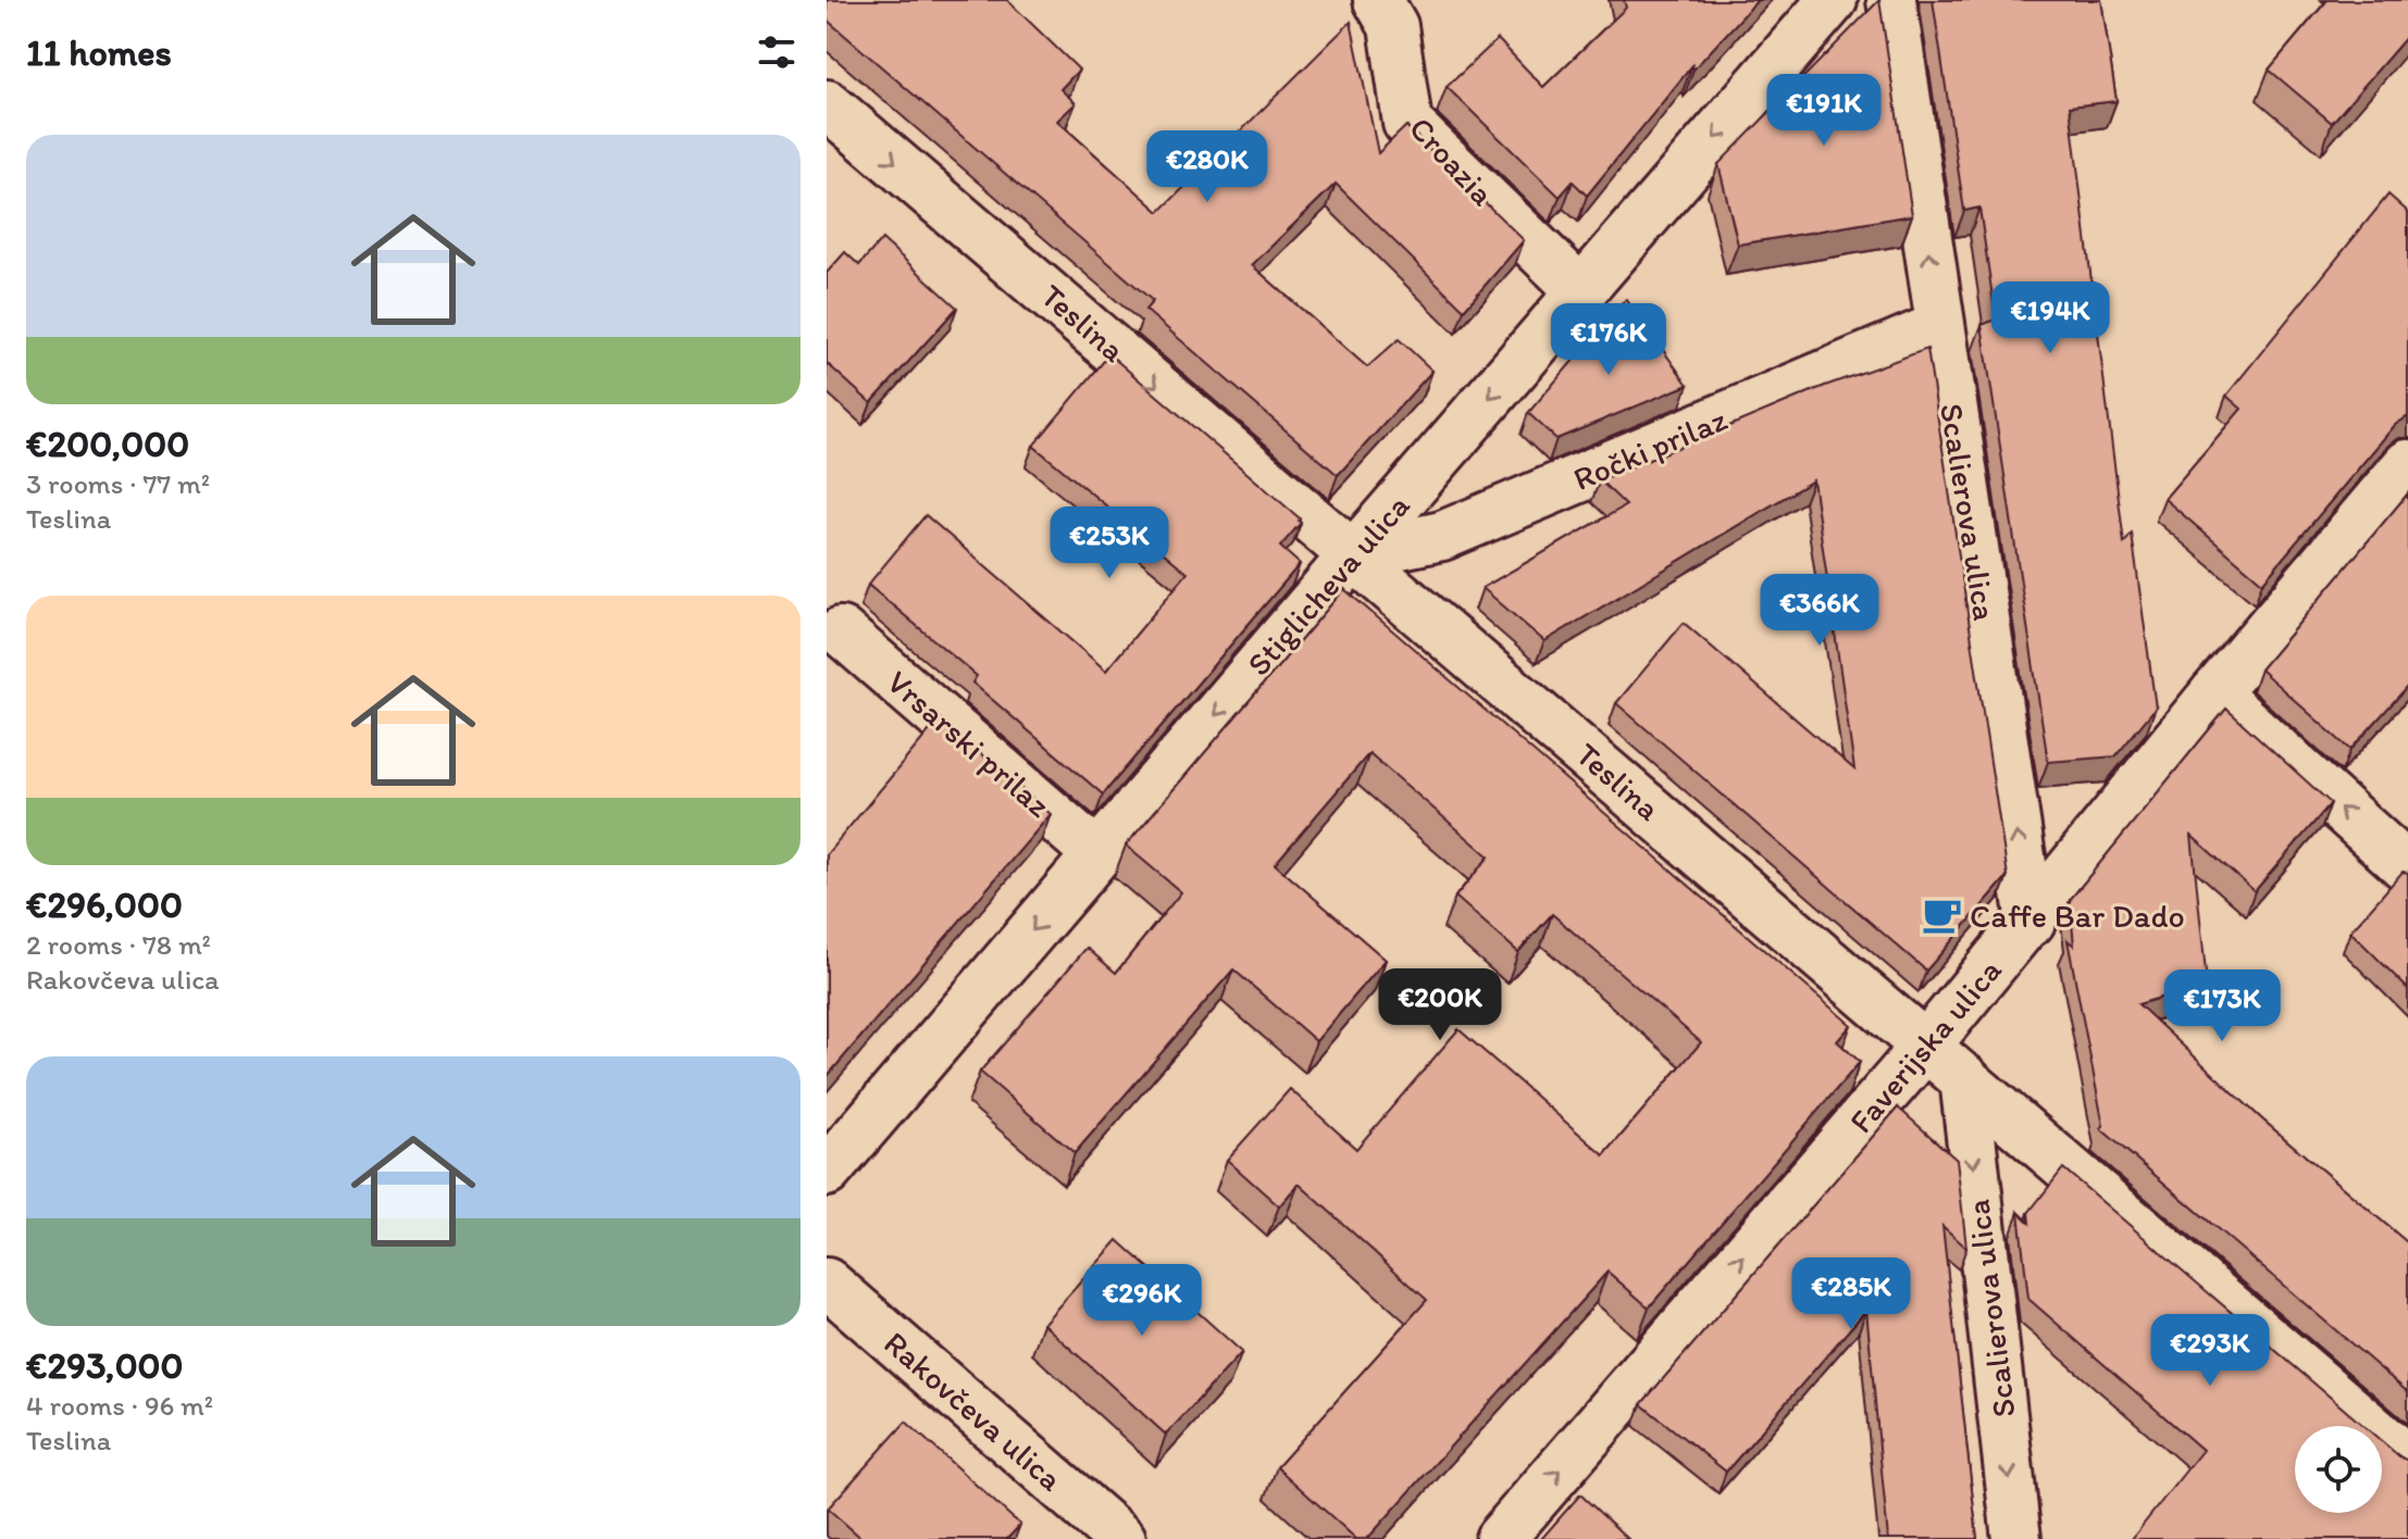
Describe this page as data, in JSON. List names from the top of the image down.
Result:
{
  "streets": {
    "street": [
      "Croazia",
      "Teslina",
      "Ročki prilaz",
      "Scalierova ulica",
      "Stiglicheva ulica",
      "Vrsarski prilaz",
      "Faverijska ulica",
      "Rakovčeva ulica"
    ]
  },
  "crossings": [
    ["Croazia", "Stiglicheva ulica"],
    ["Teslina", "Ročki prilaz"],
    ["Teslina", "Scalierova ulica"],
    ["Teslina", "Stiglicheva ulica"],
    ["Teslina", "Faverijska ulica"],
    ["Ročki prilaz", "Scalierova ulica"],
    ["Ročki prilaz", "Stiglicheva ulica"],
    ["Scalierova ulica", "Faverijska ulica"],
    ["Stiglicheva ulica", "Vrsarski prilaz"]
  ],
  "one_way": ["Stiglicheva ulica", "Faverijska ulica"],
  "places": {
    "cafe": ["Caffe Bar Dado"]
  },
  "page": {
    "heading": "11 homes",
    "price": [
      "€191K",
      "€280K",
      "€194K",
      "€176K",
      "€253K",
      "€366K",
      "€200K",
      "€173K",
      "€285K",
      "€296K",
      "€293K"
    ],
    "list": [
      {
        "name": "€200,000",
        "note": "3 rooms · 77 m² · Teslina"
      },
      {
        "name": "€296,000",
        "note": "2 rooms · 78 m² · Rakovčeva ulica"
      },
      {
        "name": "€293,000",
        "note": "4 rooms · 96 m² · Teslina"
      }
    ]
  }
}
